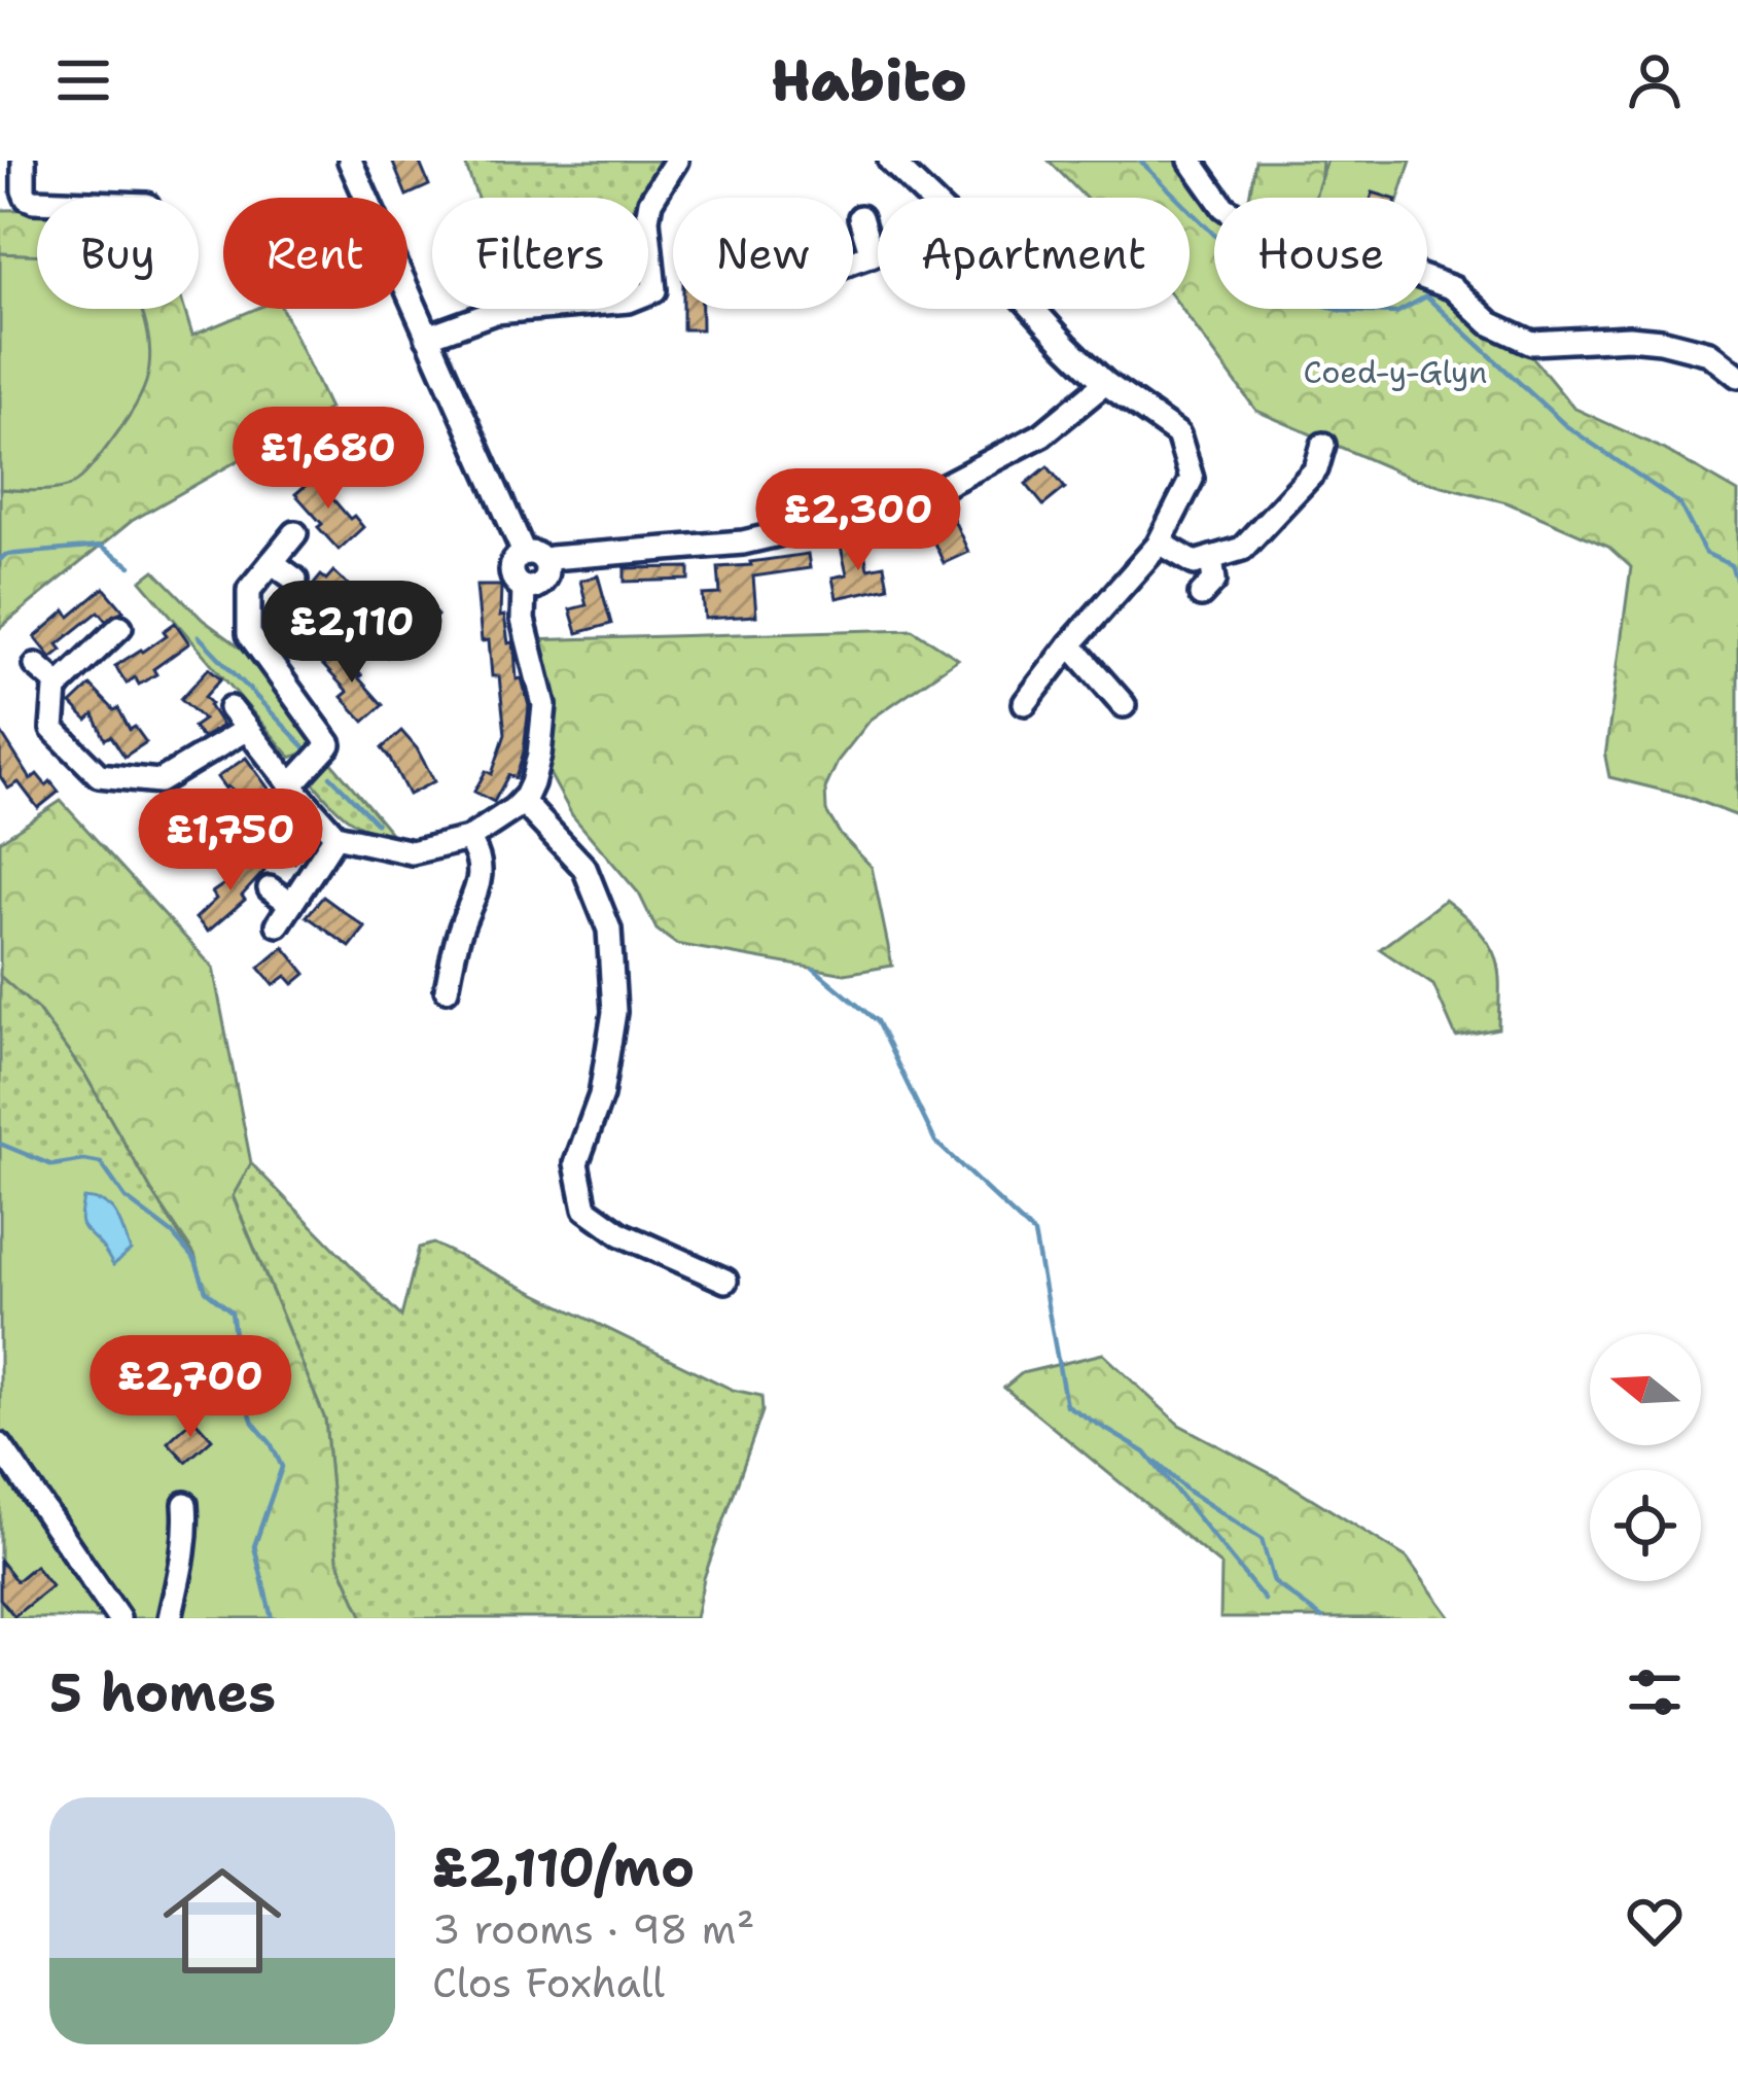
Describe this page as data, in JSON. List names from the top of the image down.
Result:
{
  "parks": ["Coed-y-Glyn"],
  "north": "left",
  "page": {
    "header": "Habito",
    "chip": [
      "Buy",
      "Rent",
      "Filters",
      "New",
      "Apartment",
      "House"
    ],
    "price": [
      "£1,680",
      "£2,300",
      "£2,110",
      "£1,750",
      "£2,700"
    ],
    "heading": "5 homes",
    "list": [
      {
        "name": "£2,110/mo",
        "note": "3 rooms · 98 m² · Clos Foxhall"
      }
    ]
  }
}
